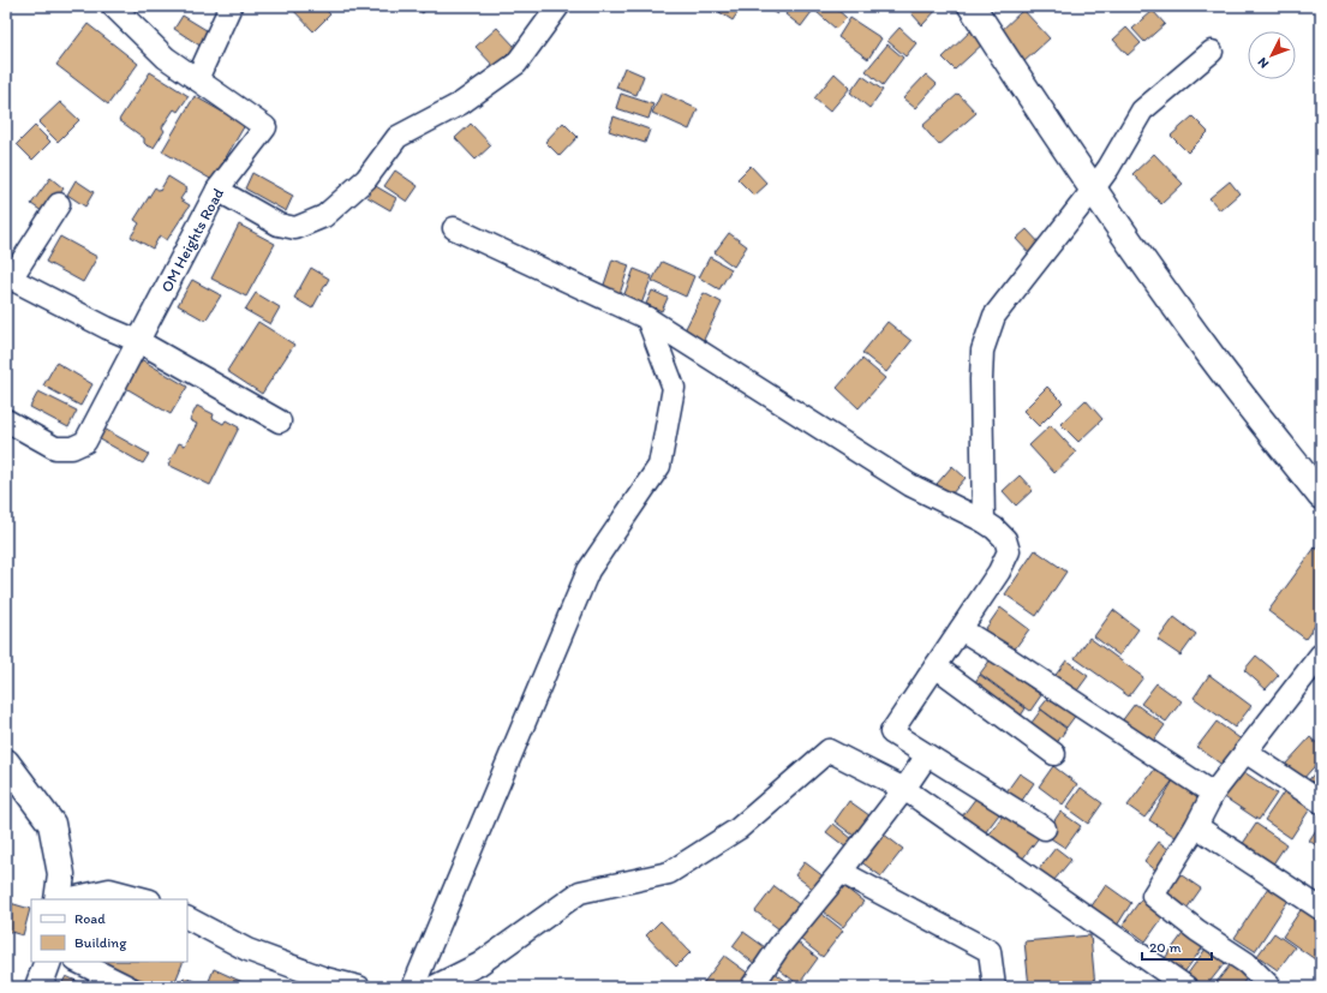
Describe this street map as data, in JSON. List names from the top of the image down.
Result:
{
  "streets": {
    "street": ["OM Heights Road"]
  },
  "legend": ["Road", "Building"],
  "scale_bar": "20 m",
  "north": "bottom left"
}
